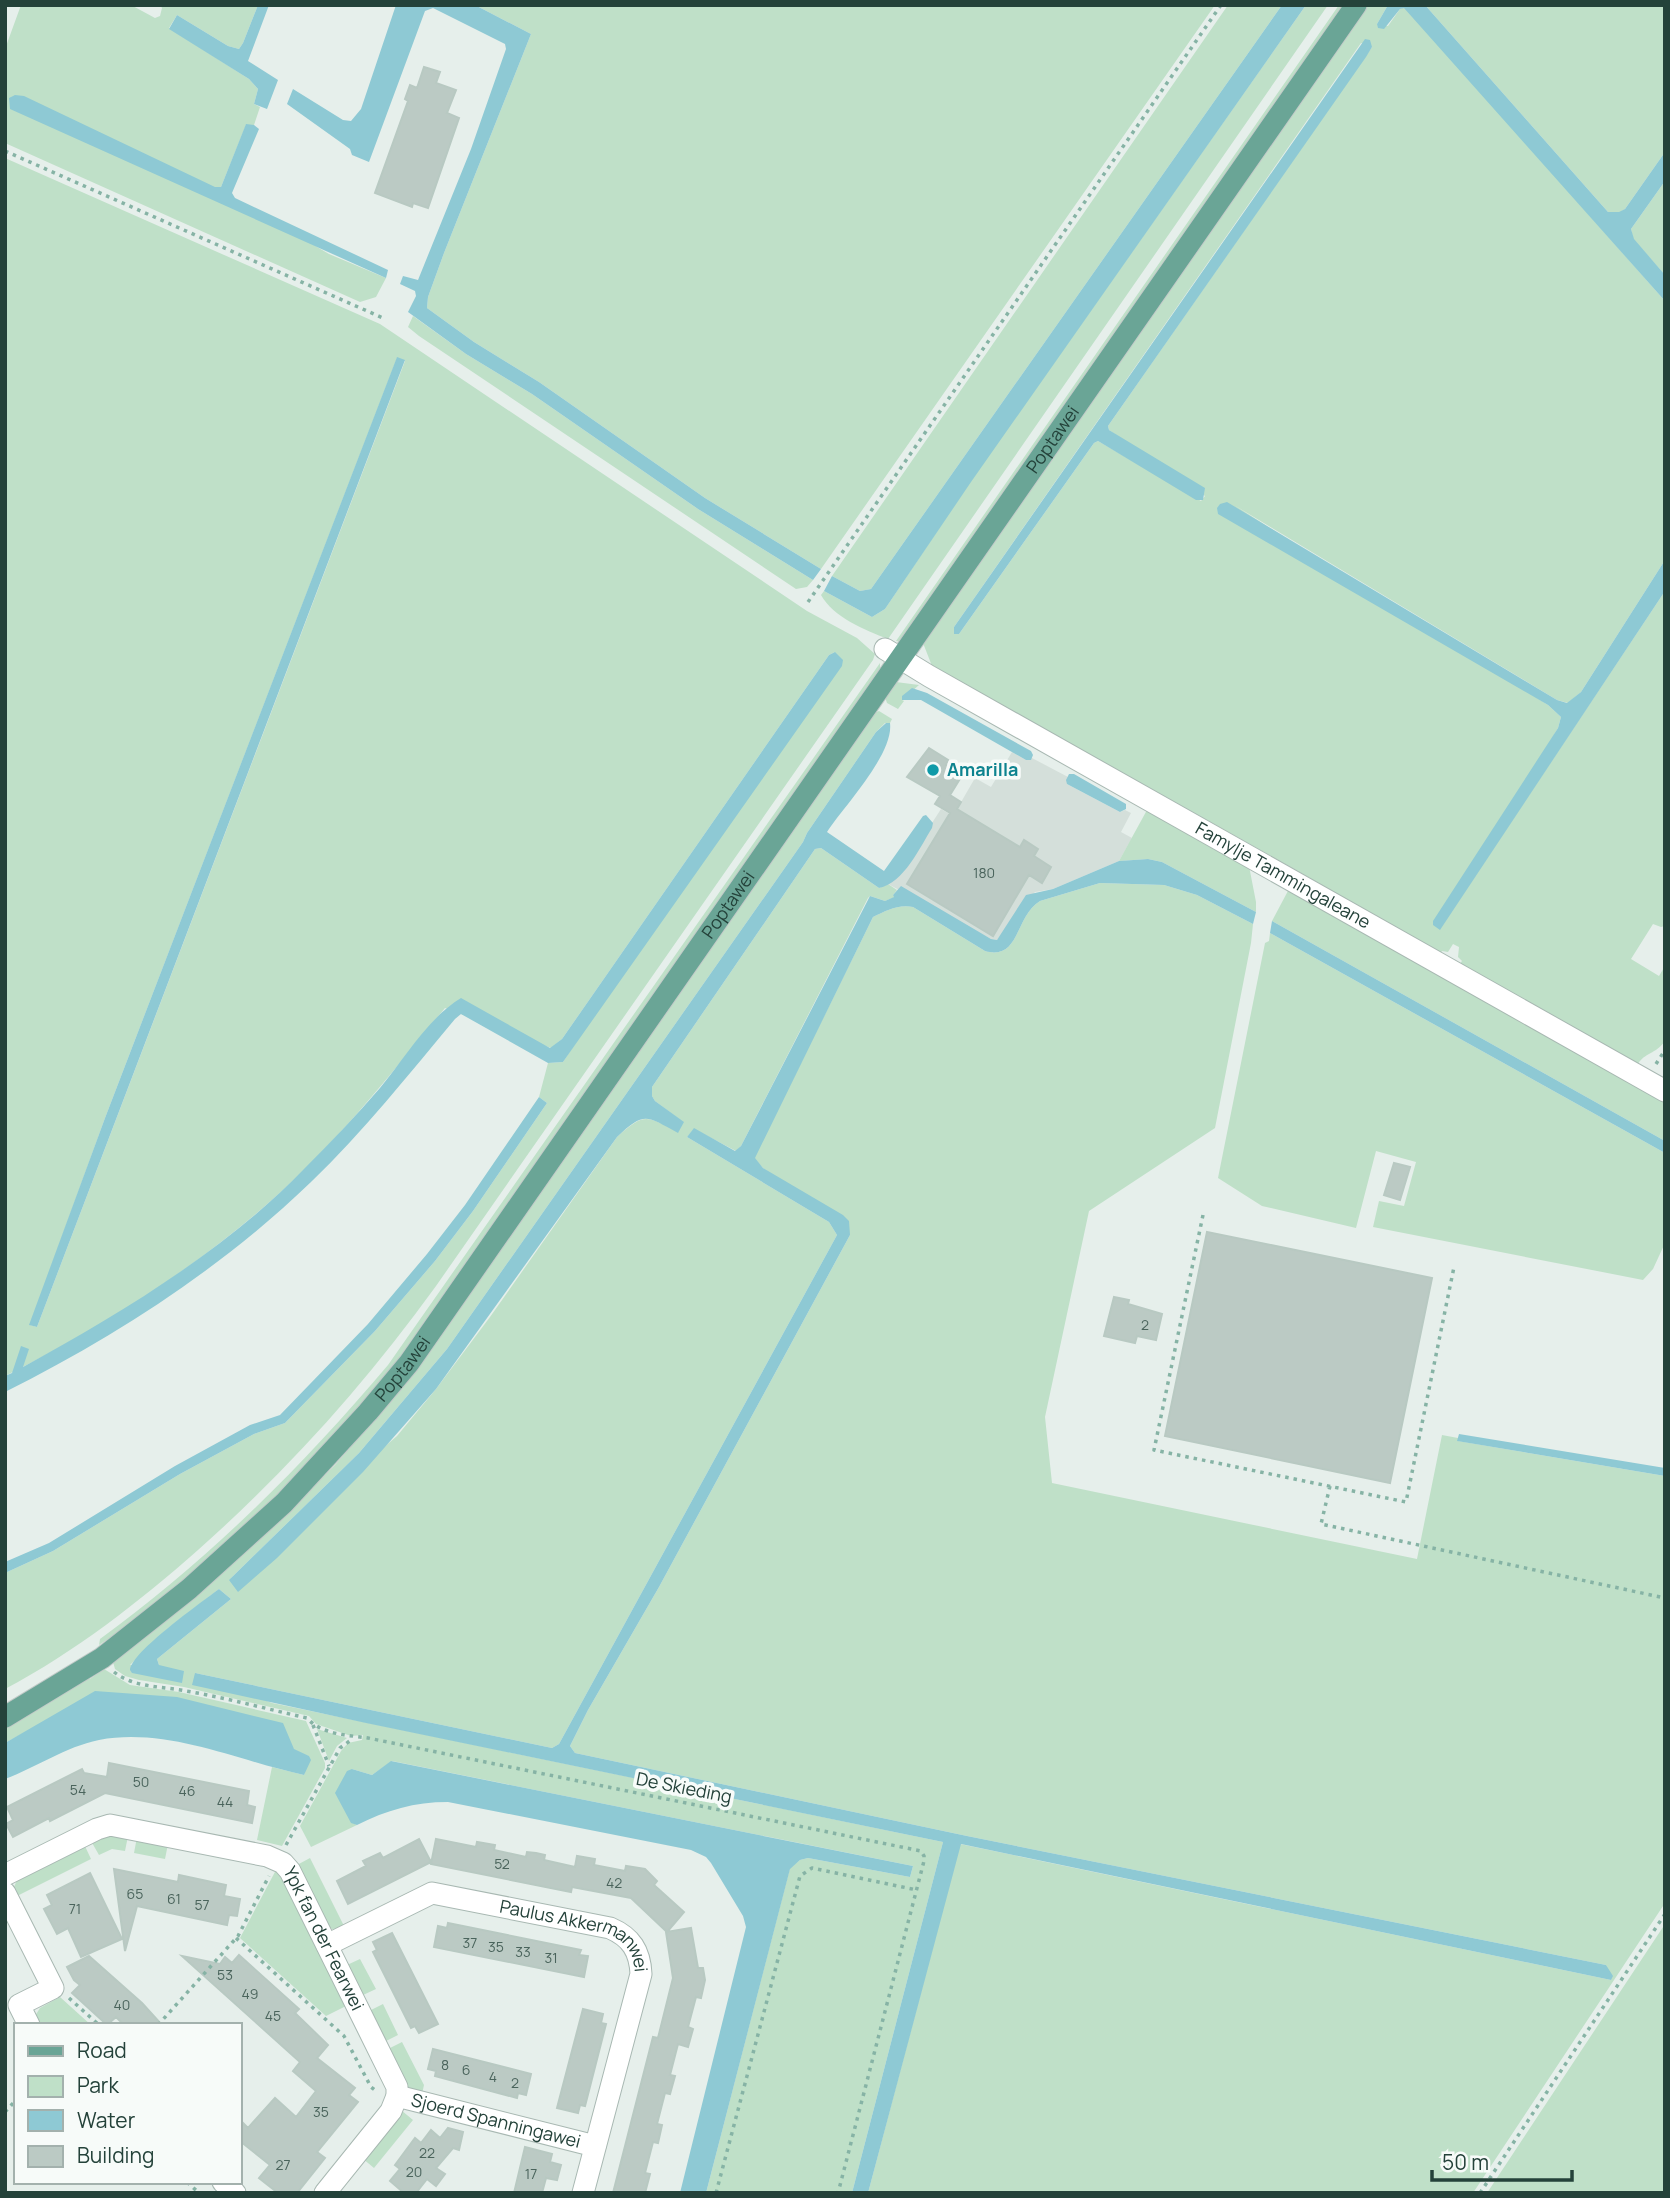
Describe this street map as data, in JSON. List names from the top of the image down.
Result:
{
  "streets": {
    "main road": ["Poptawei"],
    "street": [
      "Famylje Tammingaleane",
      "Ypk fan der Fearwei",
      "Paulus Akkermanwei",
      "Sjoerd Spanningawei"
    ],
    "path": ["De Skieding"]
  },
  "crossings": [
    ["Poptawei", "Famylje Tammingaleane"],
    ["Ypk fan der Fearwei", "Paulus Akkermanwei"],
    ["Ypk fan der Fearwei", "Sjoerd Spanningawei"],
    ["Paulus Akkermanwei", "Sjoerd Spanningawei"]
  ],
  "places": ["Amarilla"],
  "house_numbers": [
    "180",
    "2",
    "50",
    "54",
    "46",
    "44",
    "52",
    "42",
    "65",
    "61",
    "57",
    "71",
    "37",
    "35",
    "33",
    "31",
    "53",
    "49",
    "40",
    "45",
    "8",
    "6",
    "4",
    "2",
    "35",
    "22",
    "27",
    "20",
    "17"
  ],
  "legend": [
    "Road",
    "Park",
    "Water",
    "Building"
  ],
  "scale_bar": "50 m"
}
